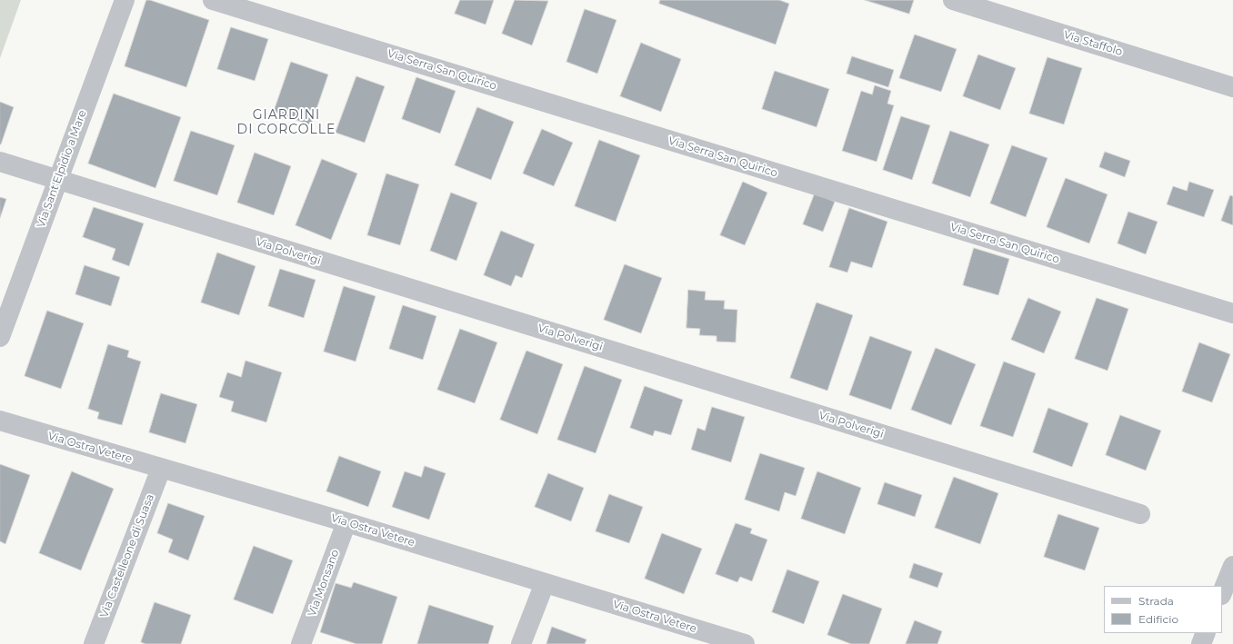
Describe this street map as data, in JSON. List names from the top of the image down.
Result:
{
  "streets": {
    "street": [
      "Via Staffolo",
      "Via Serra San Quirico",
      "Via Sant'Elpidio a Mare",
      "Via Polverigi",
      "Via Ostra Vetere",
      "Via Castelleone di Suasa",
      "Via Monsano"
    ]
  },
  "crossings": [
    ["Via Sant'Elpidio a Mare", "Via Polverigi"],
    ["Via Ostra Vetere", "Via Castelleone di Suasa"],
    ["Via Ostra Vetere", "Via Monsano"]
  ],
  "districts": ["GIARDINI DI CORCOLLE"],
  "legend": ["Strada", "Edificio"]
}
